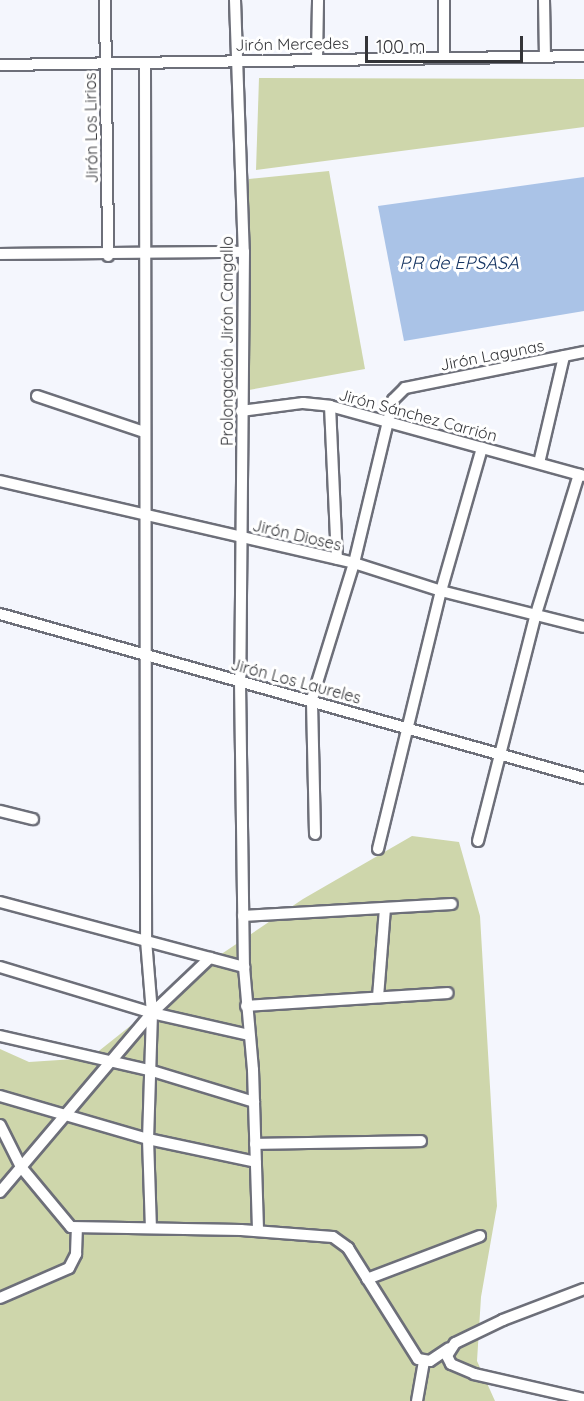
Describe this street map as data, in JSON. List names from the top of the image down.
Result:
{
  "streets": {
    "street": [
      "Jirón Mercedes",
      "Jirón Los Lirios",
      "Prolongación Jirón Cangallo",
      "Jirón Lagunas",
      "Jirón Sánchez Carrión",
      "Jirón Dioses",
      "Jirón Los Laureles"
    ]
  },
  "crossings": [
    ["Jirón Mercedes", "Jirón Los Lirios"],
    ["Jirón Mercedes", "Prolongación Jirón Cangallo"],
    ["Prolongación Jirón Cangallo", "Jirón Sánchez Carrión"],
    ["Prolongación Jirón Cangallo", "Jirón Dioses"],
    ["Prolongación Jirón Cangallo", "Jirón Los Laureles"],
    ["Jirón Lagunas", "Jirón Sánchez Carrión"]
  ],
  "water": ["P.R de EPSASA"],
  "scale_bar": "100 m"
}
